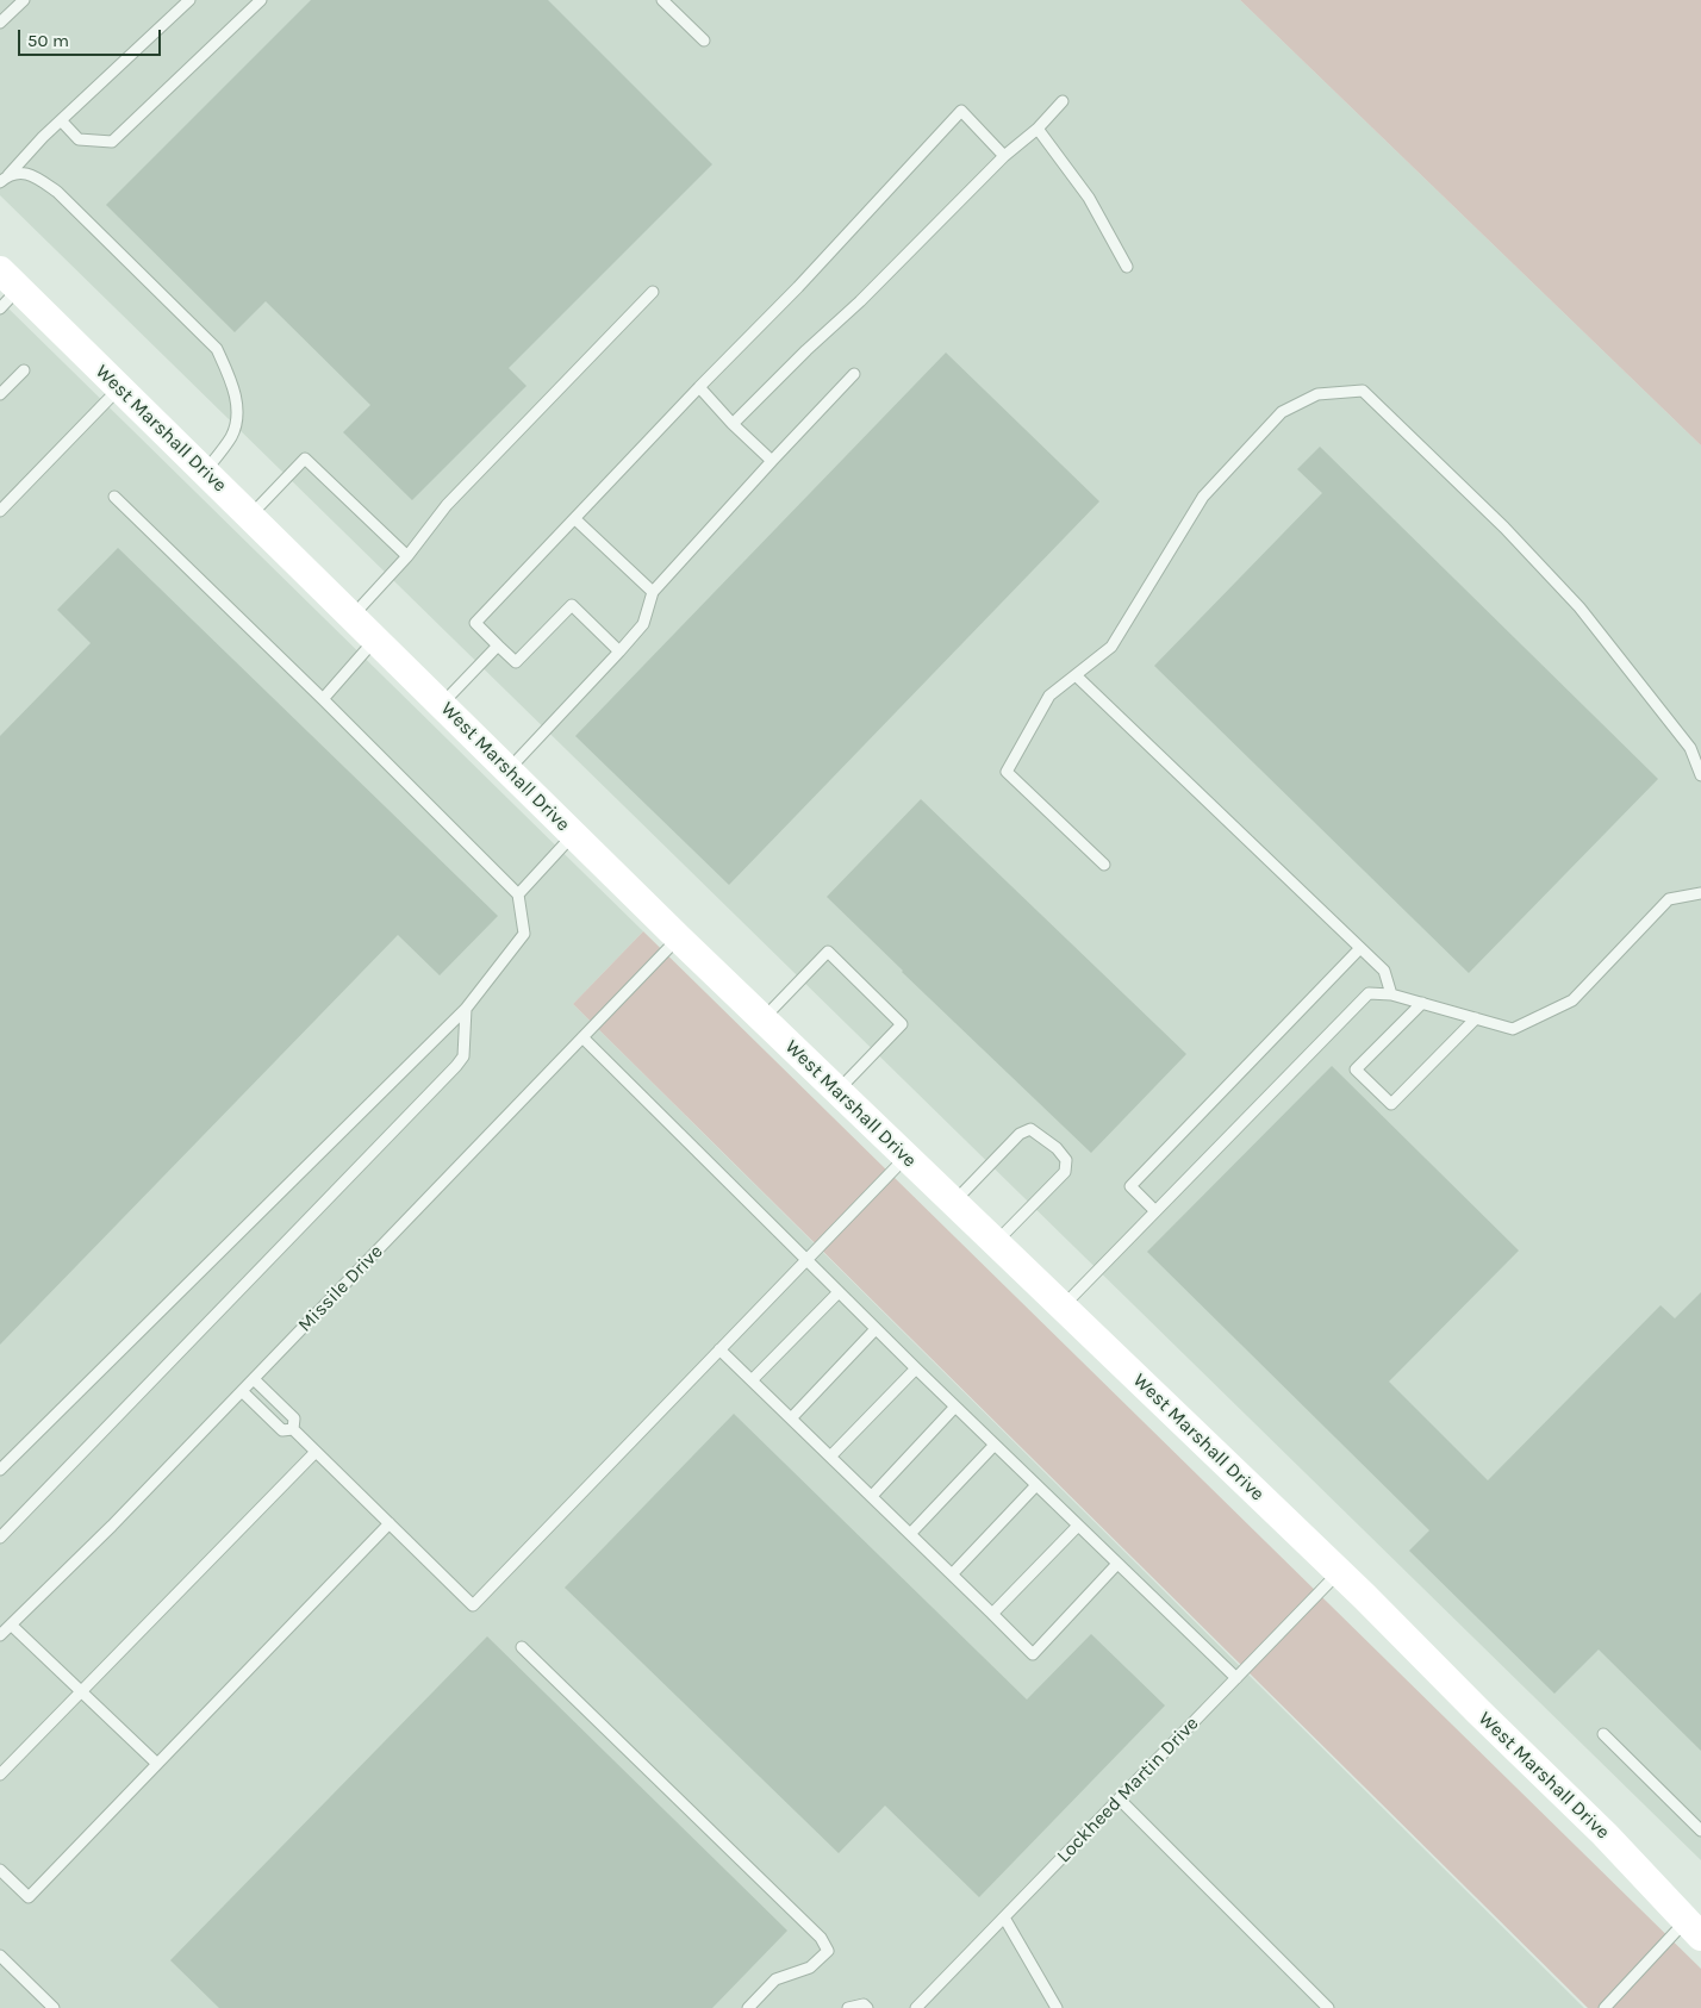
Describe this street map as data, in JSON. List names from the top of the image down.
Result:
{
  "streets": {
    "main road": ["West Marshall Drive"],
    "lane": ["Missile Drive", "Lockheed Martin Drive"]
  },
  "crossings": [
    ["West Marshall Drive", "Missile Drive"],
    ["West Marshall Drive", "Lockheed Martin Drive"]
  ],
  "scale_bar": "50 m"
}
